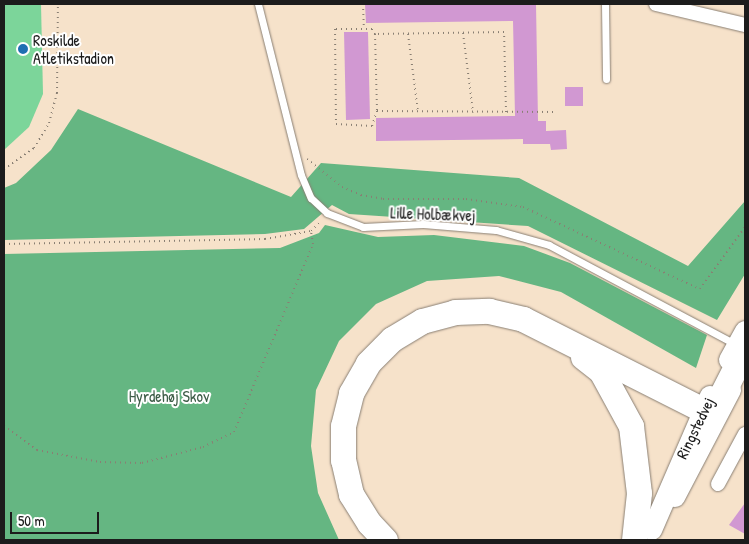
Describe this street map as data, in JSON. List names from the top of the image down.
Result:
{
  "streets": {
    "street": ["Ringstedvej"],
    "lane": ["Lille Holbækvej"]
  },
  "crossings": [
    ["Lille Holbækvej", "Ringstedvej"]
  ],
  "parks": ["Hyrdehøj Skov"],
  "places": ["Roskilde Atletikstadion"],
  "scale_bar": "50 m"
}
